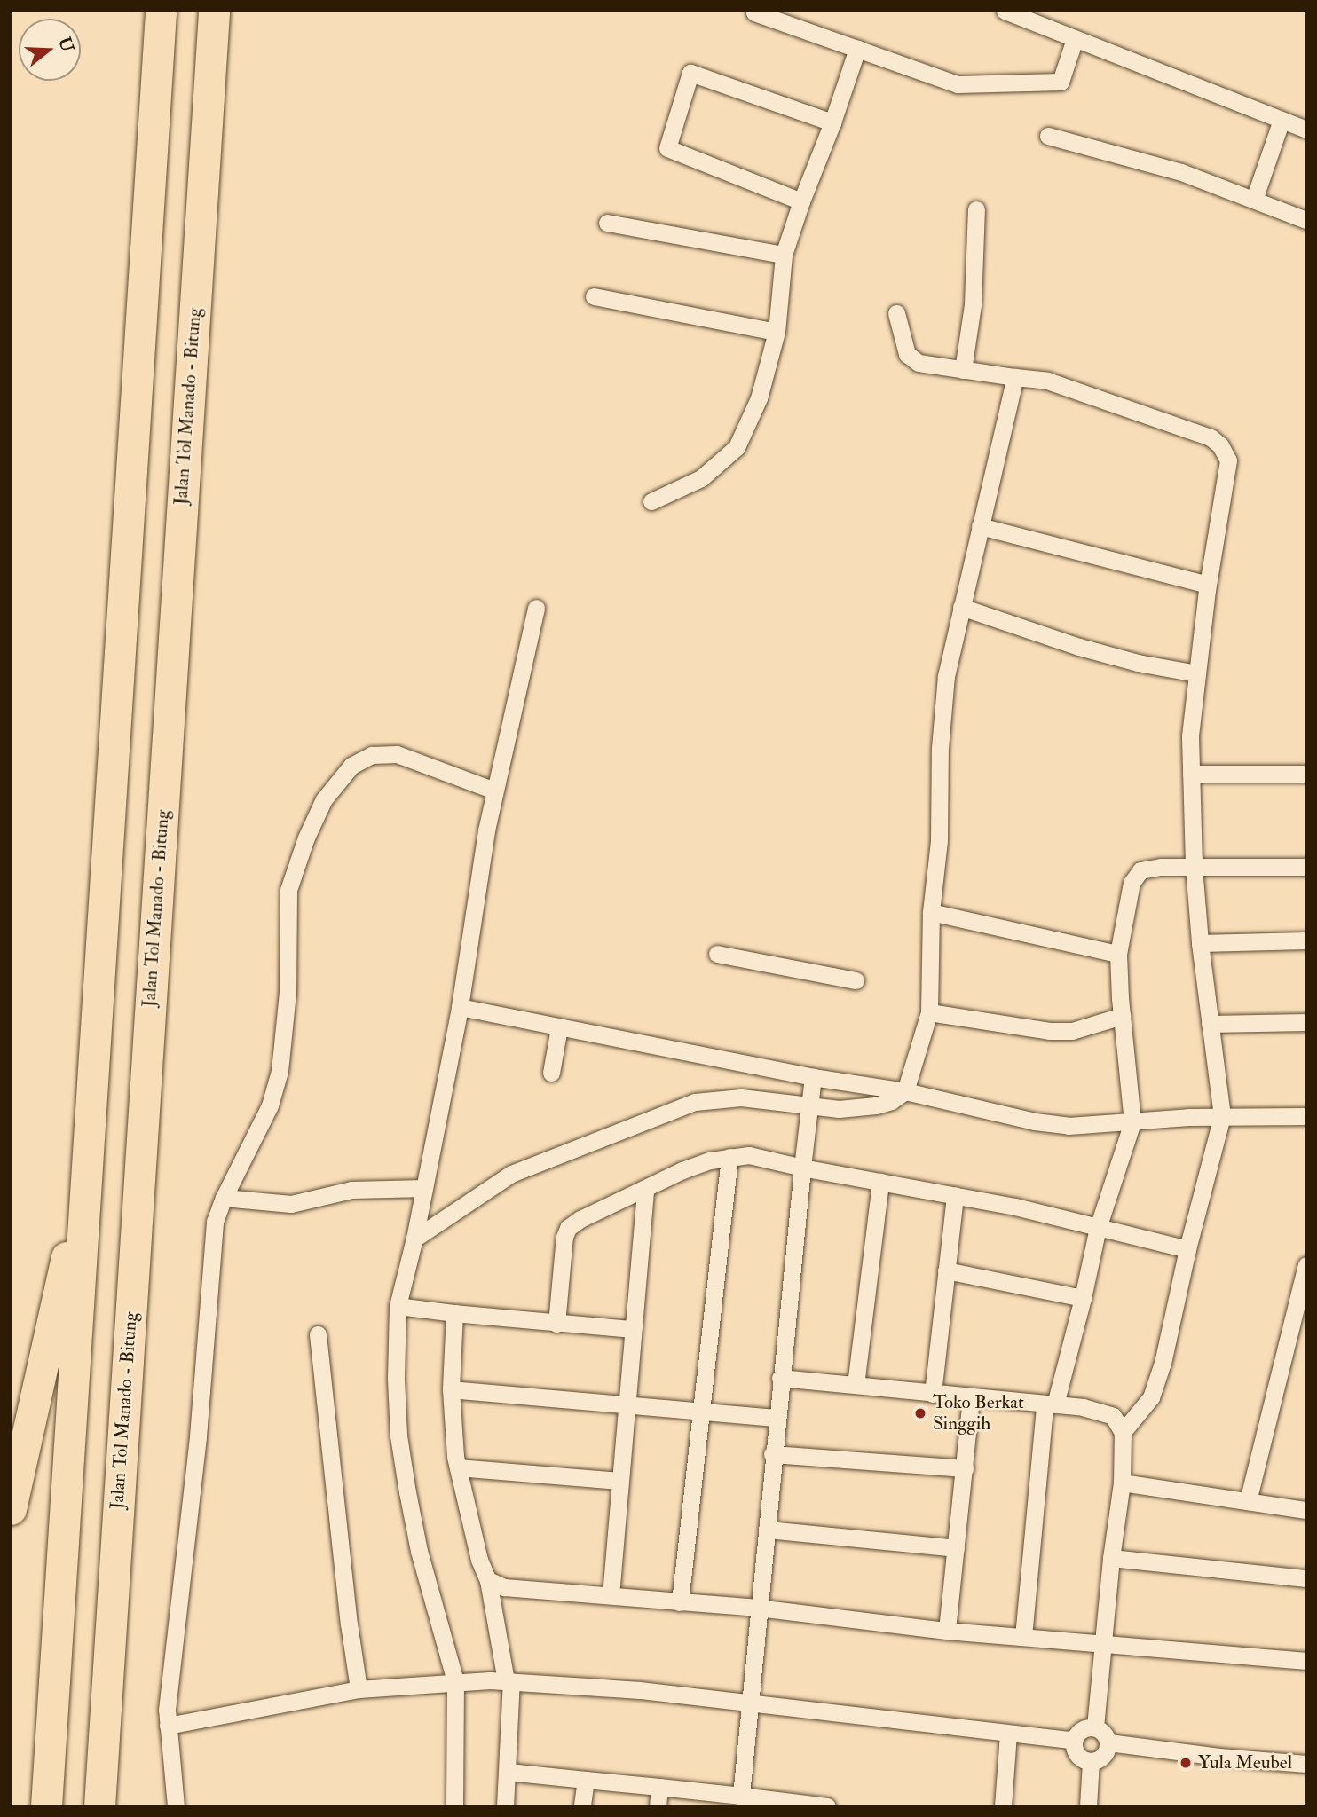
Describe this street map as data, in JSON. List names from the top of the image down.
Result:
{
  "streets": {
    "highway": ["Jalan Tol Manado - Bitung"]
  },
  "places": ["Toko Berkat Singgih", "Yula Meubel"],
  "north": "right"
}
